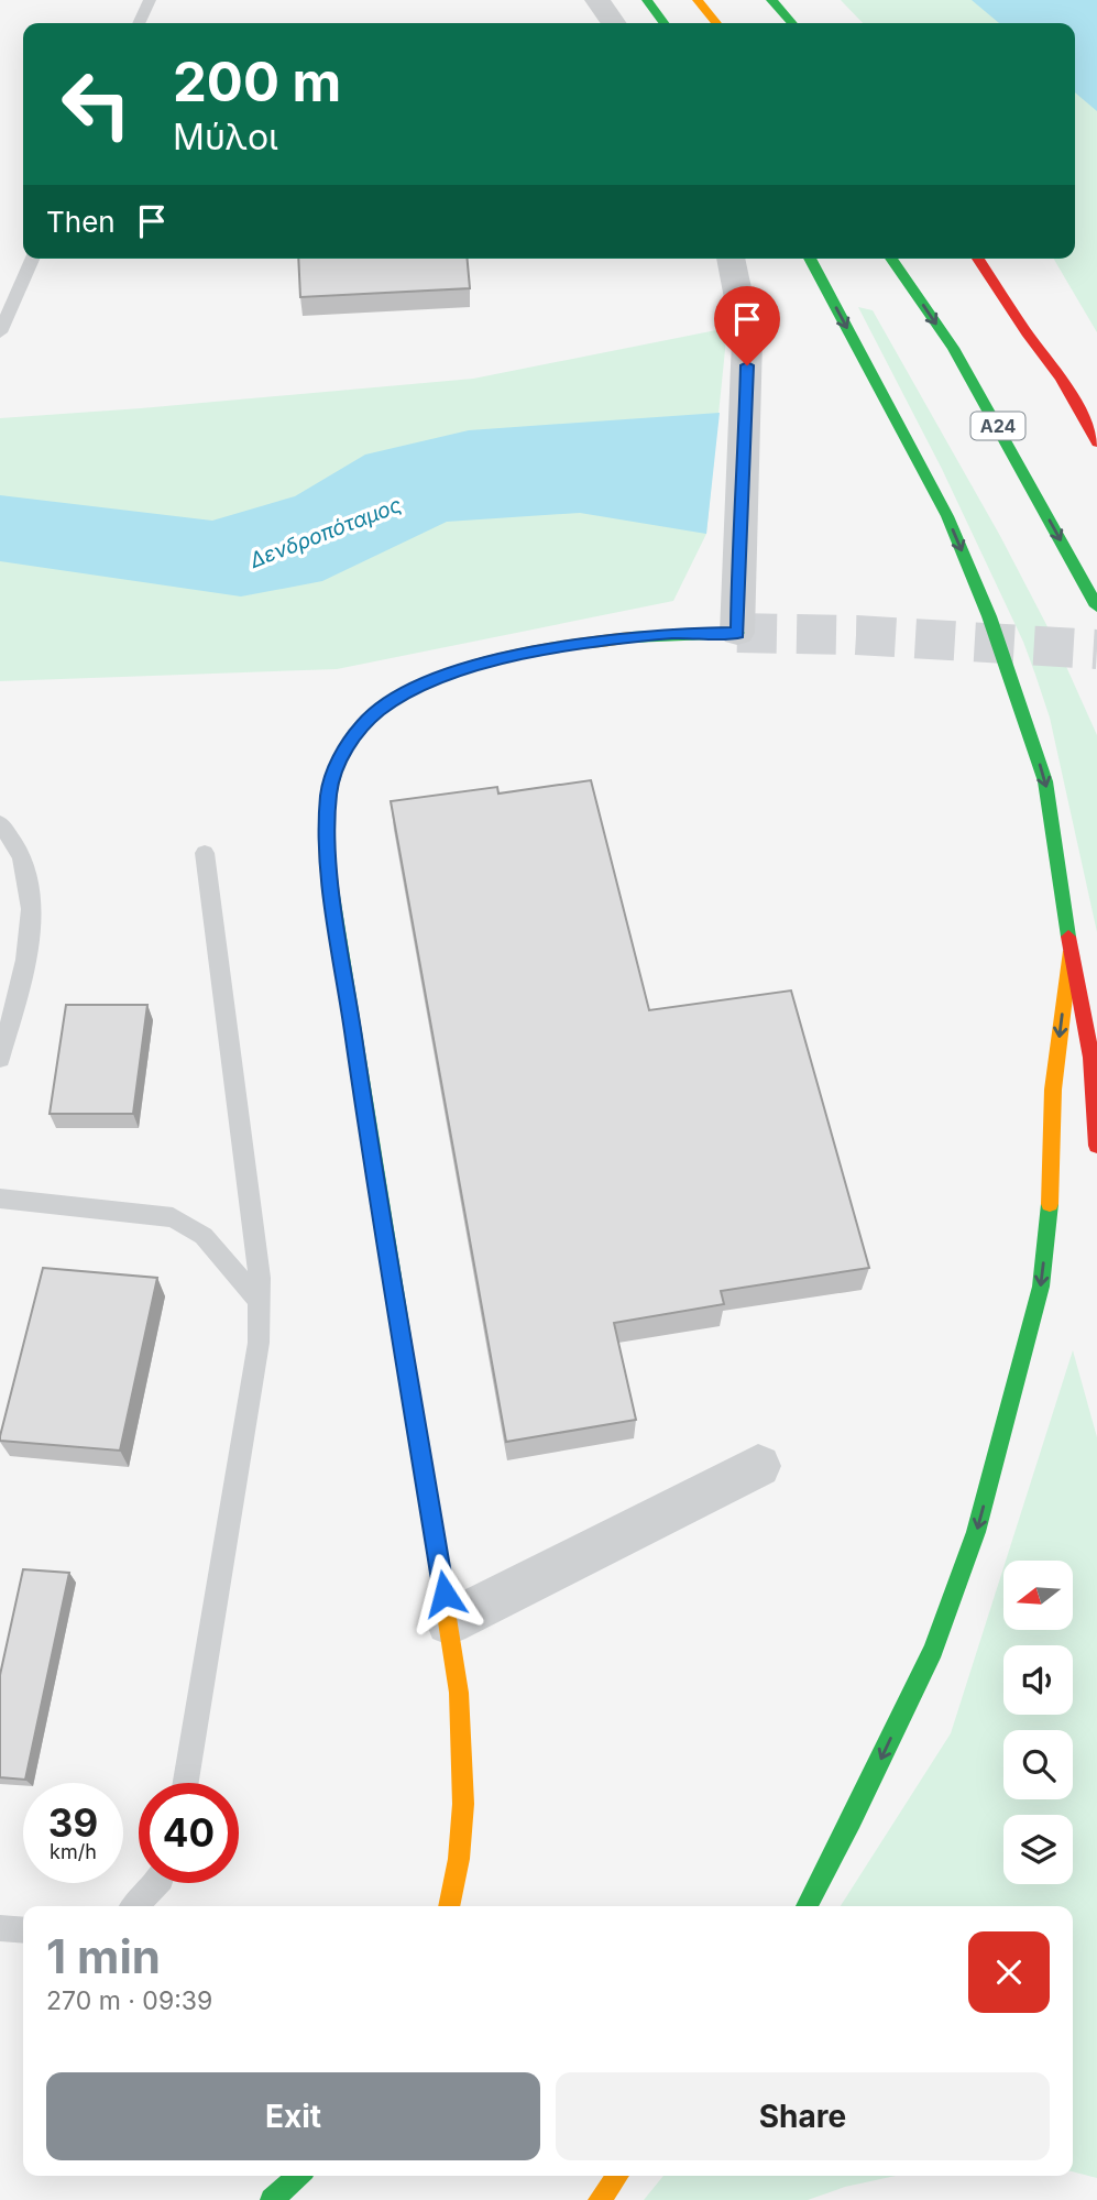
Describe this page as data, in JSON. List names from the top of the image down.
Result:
{
  "streets": {
    "main road": ["Α24"]
  },
  "water": ["Δενδροπόταμος"],
  "north": "left",
  "page": {
    "turn": ["200 m", "Μύλοι"],
    "then": "Then",
    "speed": "39 km/h",
    "limit": "40",
    "heading": ["1 min", "270 m · 09:39"],
    "buttons": ["Exit", "Share"]
  }
}
